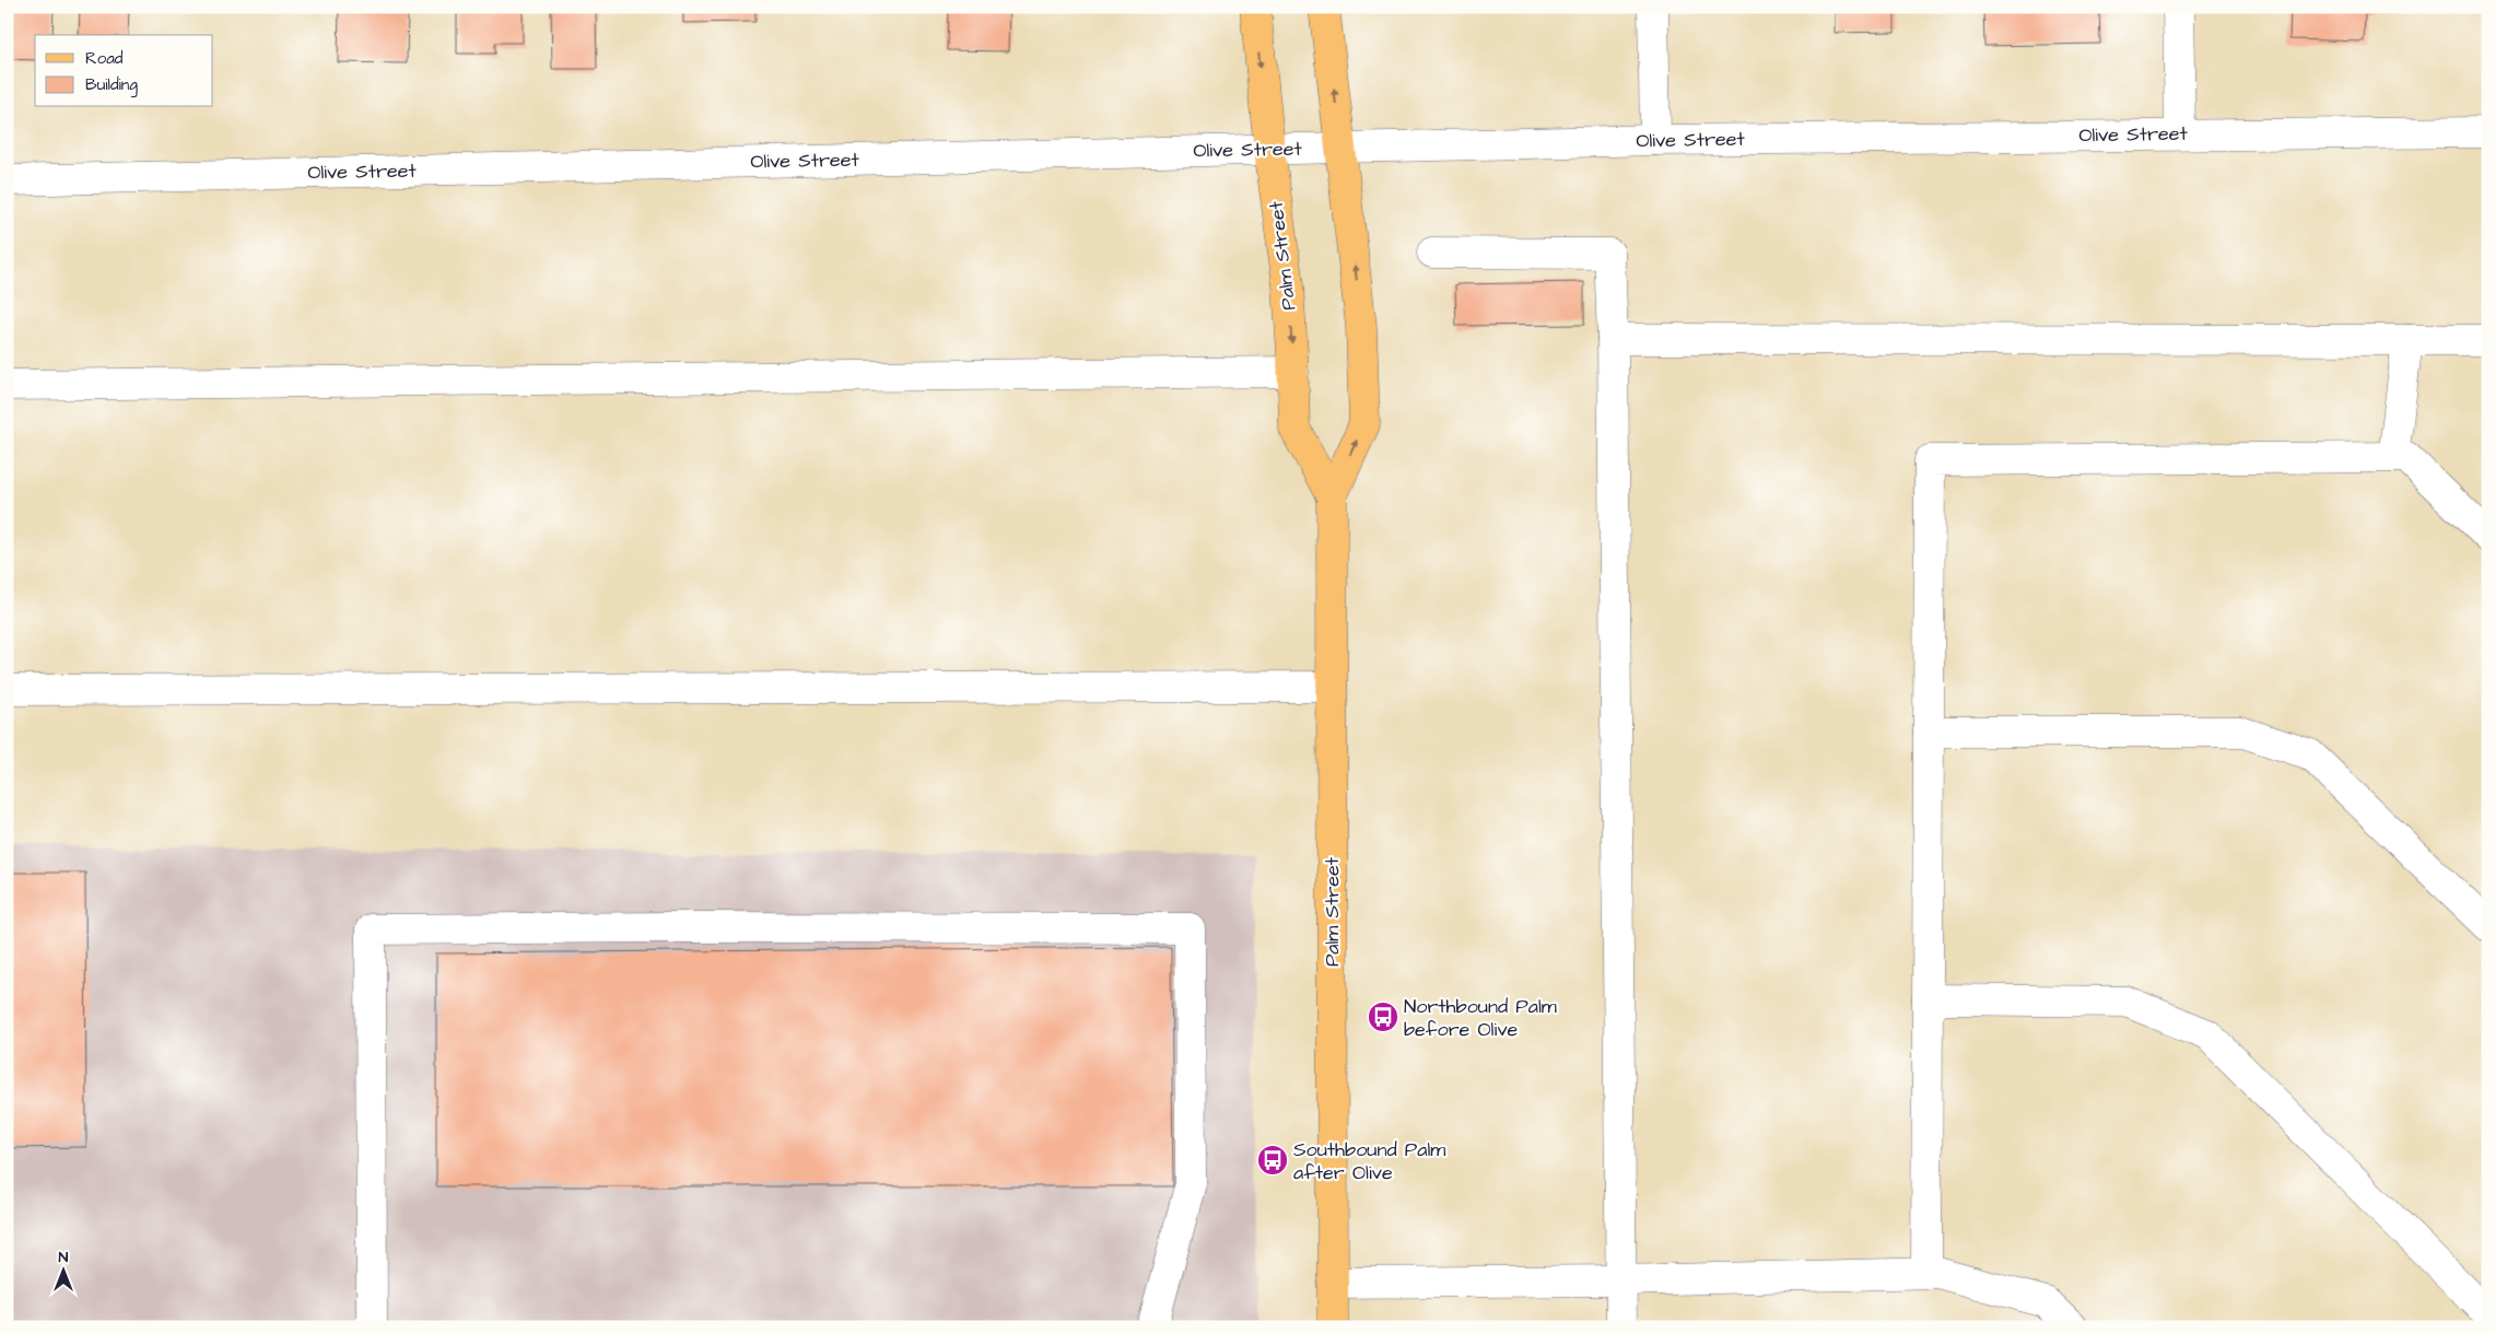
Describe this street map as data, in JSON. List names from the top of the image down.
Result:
{
  "streets": {
    "main road": ["Palm Street"],
    "street": ["Olive Street"]
  },
  "crossings": [
    ["Olive Street", "Palm Street"]
  ],
  "places": {
    "bus stop": ["Northbound Palm before Olive", "Southbound Palm after Olive"]
  },
  "legend": ["Road", "Building"],
  "north": "top"
}
